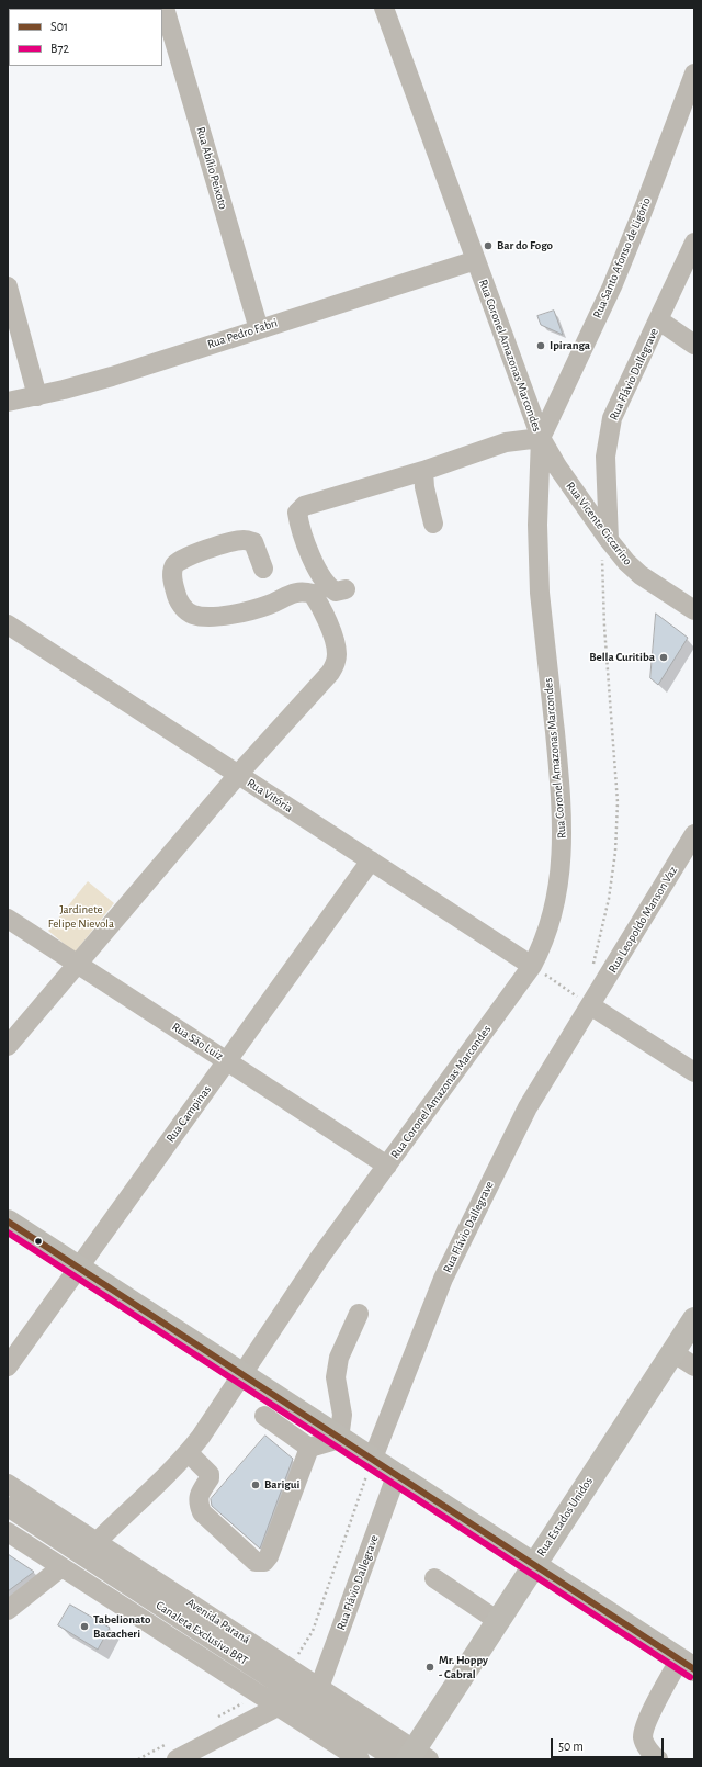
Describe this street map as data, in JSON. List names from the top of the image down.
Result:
{
  "streets": {
    "main road": ["Rua Estados Unidos"],
    "street": [
      "Rua Abílio Peixoto",
      "Rua Santo Afonso de Ligório",
      "Rua Pedro Fabri",
      "Rua Coronel Amazonas Marcondes",
      "Rua Flávio Dallegrave",
      "Rua Vicente Ciccarino",
      "Rua Vitória",
      "Rua Leopoldo Manson Vaz",
      "Rua São Luiz",
      "Rua Campinas",
      "Avenida Paraná",
      "Canaleta Exclusiva BRT"
    ]
  },
  "crossings": [
    ["Rua Abílio Peixoto", "Rua Pedro Fabri"],
    ["Rua Santo Afonso de Ligório", "Rua Coronel Amazonas Marcondes"],
    ["Rua Santo Afonso de Ligório", "Rua Vicente Ciccarino"],
    ["Rua Pedro Fabri", "Rua Coronel Amazonas Marcondes"],
    ["Rua Coronel Amazonas Marcondes", "Rua Vicente Ciccarino"],
    ["Rua Coronel Amazonas Marcondes", "Rua Vitória"],
    ["Rua Coronel Amazonas Marcondes", "Rua São Luiz"],
    ["Rua Coronel Amazonas Marcondes", "Avenida Paraná"],
    ["Rua Flávio Dallegrave", "Rua Vicente Ciccarino"],
    ["Rua Flávio Dallegrave", "Rua Leopoldo Manson Vaz"],
    ["Rua Flávio Dallegrave", "Avenida Paraná"],
    ["Rua Vitória", "Rua Campinas"],
    ["Rua São Luiz", "Rua Campinas"],
    ["Rua Estados Unidos", "Avenida Paraná"],
    ["Rua Estados Unidos", "Canaleta Exclusiva BRT"],
    ["Avenida Paraná", "Canaleta Exclusiva BRT"]
  ],
  "parks": ["Jardinete Felipe Nievola"],
  "places": [
    "Bar do Fogo",
    "Ipiranga",
    "Bella Curitiba",
    "Barigui",
    "Tabelionato Bacacheri",
    "Mr. Hoppy - Cabral"
  ],
  "lines": ["transit line S01", "transit line B72"],
  "legend": ["S01", "B72"],
  "scale_bar": "50 m"
}
